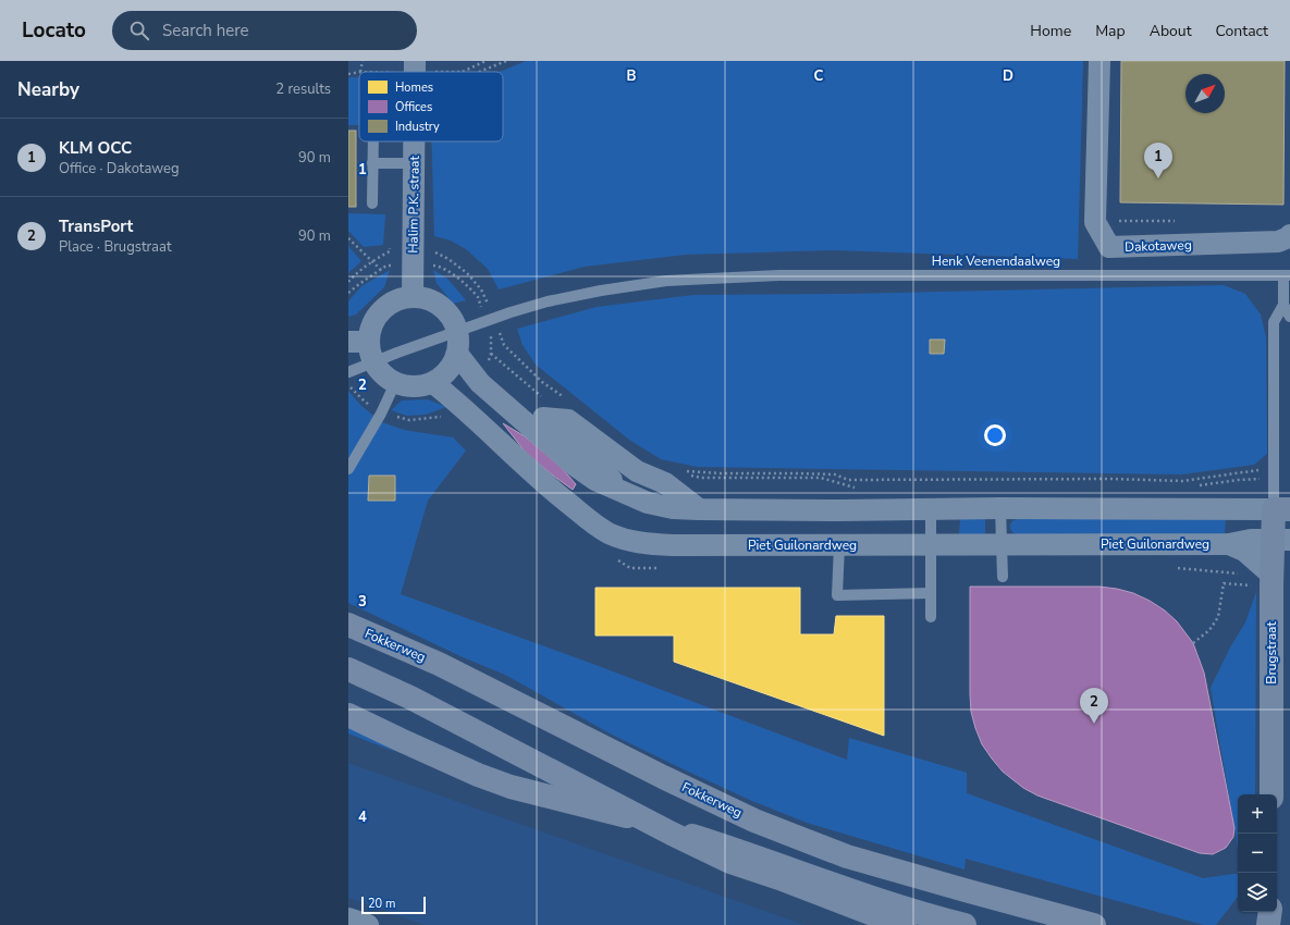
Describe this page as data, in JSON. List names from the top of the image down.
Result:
{
  "streets": {
    "main road": ["Fokkerweg"],
    "street": [
      "Halim P.K. straat",
      "Dakotaweg",
      "Piet Guilonardweg",
      "Brugstraat"
    ],
    "lane": ["Henk Veenendaalweg"]
  },
  "crossings": [
    ["Halim P.K. straat", "Piet Guilonardweg"],
    ["Piet Guilonardweg", "Brugstraat"]
  ],
  "legend": ["Homes", "Offices", "Industry"],
  "scale_bar": "20 m",
  "north": "top right",
  "page": {
    "header": "Locato",
    "search": "Search here",
    "nav": [
      "Home",
      "Map",
      "About",
      "Contact"
    ],
    "heading": ["Nearby", "2 results"],
    "list": [
      {
        "mark": "1",
        "name": "KLM OCC",
        "note": "Office · Dakotaweg",
        "value": "90 m"
      },
      {
        "mark": "2",
        "name": "TransPort",
        "note": "Place · Brugstraat",
        "value": "90 m"
      }
    ],
    "pins": ["1", "2"],
    "map_buttons": ["+", "−"],
    "scale": "20 m"
  },
  "grid": {
    "columns": ["B", "C", "D"],
    "rows": [
      "1",
      "2",
      "3",
      "4"
    ]
  }
}
